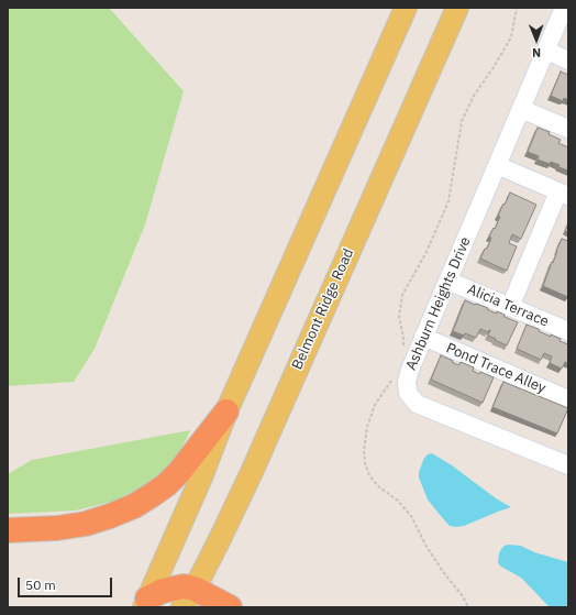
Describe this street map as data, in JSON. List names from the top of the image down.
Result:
{
  "streets": {
    "main road": ["Belmont Ridge Road"],
    "street": ["Ashburn Heights Drive", "Alicia Terrace", "Pond Trace Alley"]
  },
  "crossings": [
    ["Ashburn Heights Drive", "Alicia Terrace"],
    ["Ashburn Heights Drive", "Pond Trace Alley"]
  ],
  "scale_bar": "50 m",
  "north": "bottom"
}
